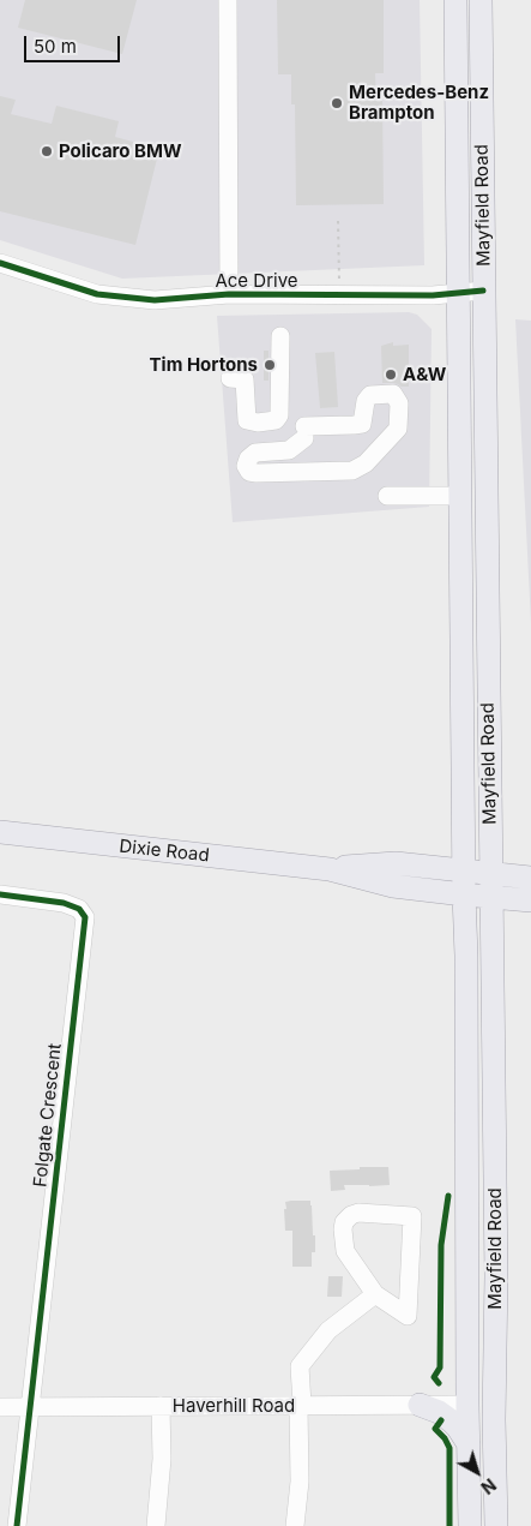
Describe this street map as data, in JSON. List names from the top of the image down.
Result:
{
  "streets": {
    "main road": ["Mayfield Road", "Dixie Road"],
    "street": ["Ace Drive", "Folgate Crescent", "Haverhill Road"]
  },
  "crossings": [
    ["Mayfield Road", "Ace Drive"],
    ["Mayfield Road", "Dixie Road"],
    ["Mayfield Road", "Haverhill Road"],
    ["Folgate Crescent", "Haverhill Road"]
  ],
  "places": [
    "Mercedes-Benz Brampton",
    "Policaro BMW",
    "Tim Hortons",
    "A&W"
  ],
  "scale_bar": "50 m",
  "north": "bottom right"
}
